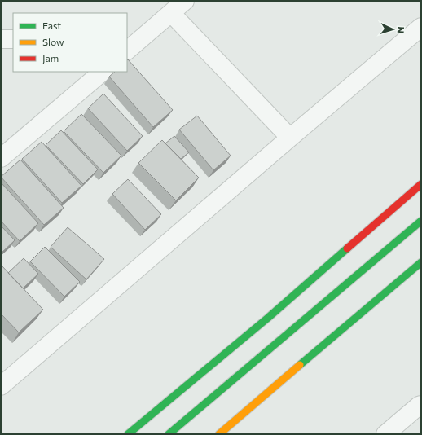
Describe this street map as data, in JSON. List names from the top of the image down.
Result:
{
  "legend": ["Fast", "Slow", "Jam"],
  "north": "right"
}
